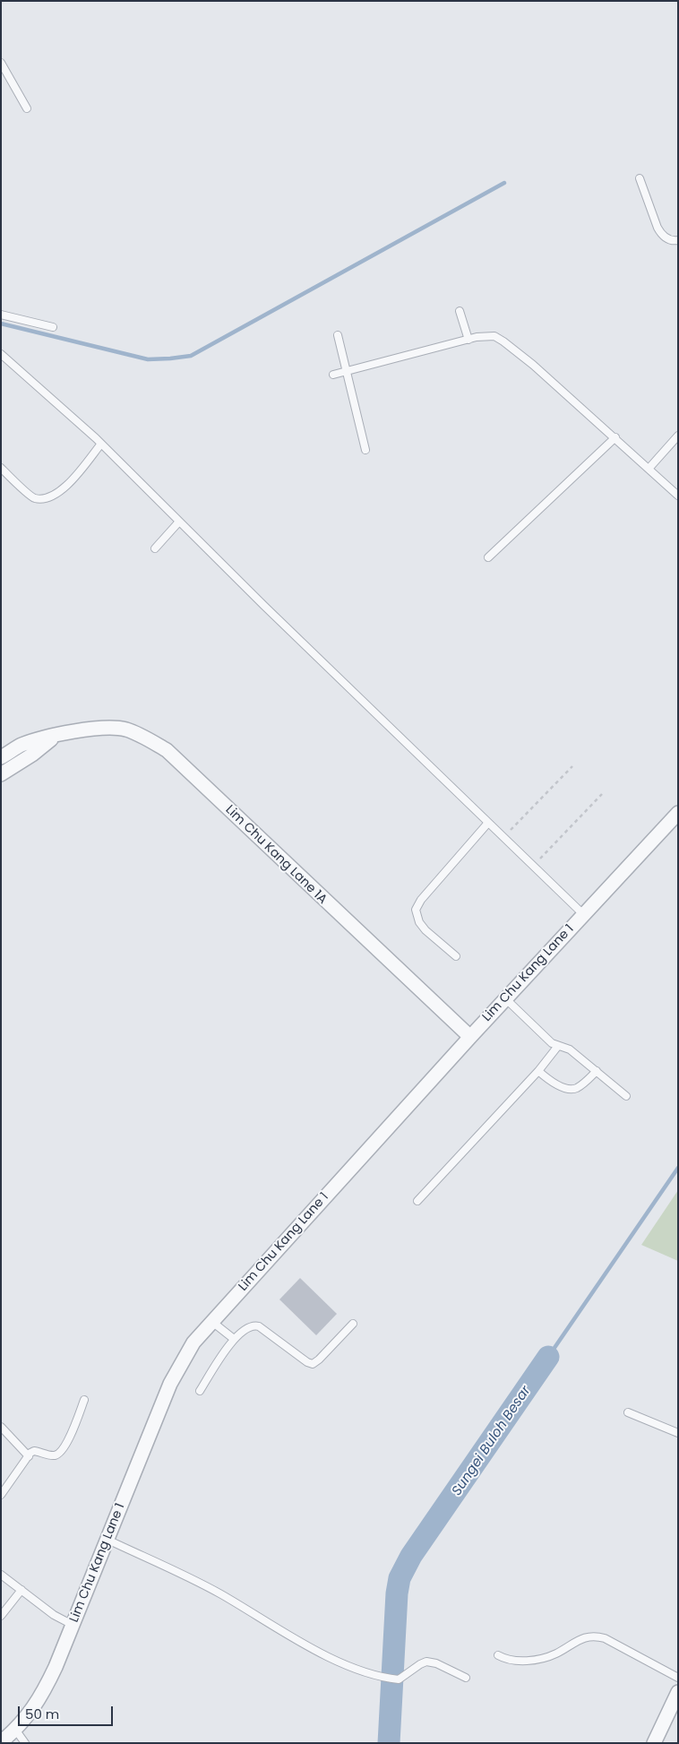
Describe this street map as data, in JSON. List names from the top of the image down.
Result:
{
  "streets": {
    "street": ["Lim Chu Kang Lane 1A", "Lim Chu Kang Lane 1"]
  },
  "crossings": [
    ["Lim Chu Kang Lane 1A", "Lim Chu Kang Lane 1"]
  ],
  "water": ["Sungei Buloh Besar"],
  "scale_bar": "50 m"
}
